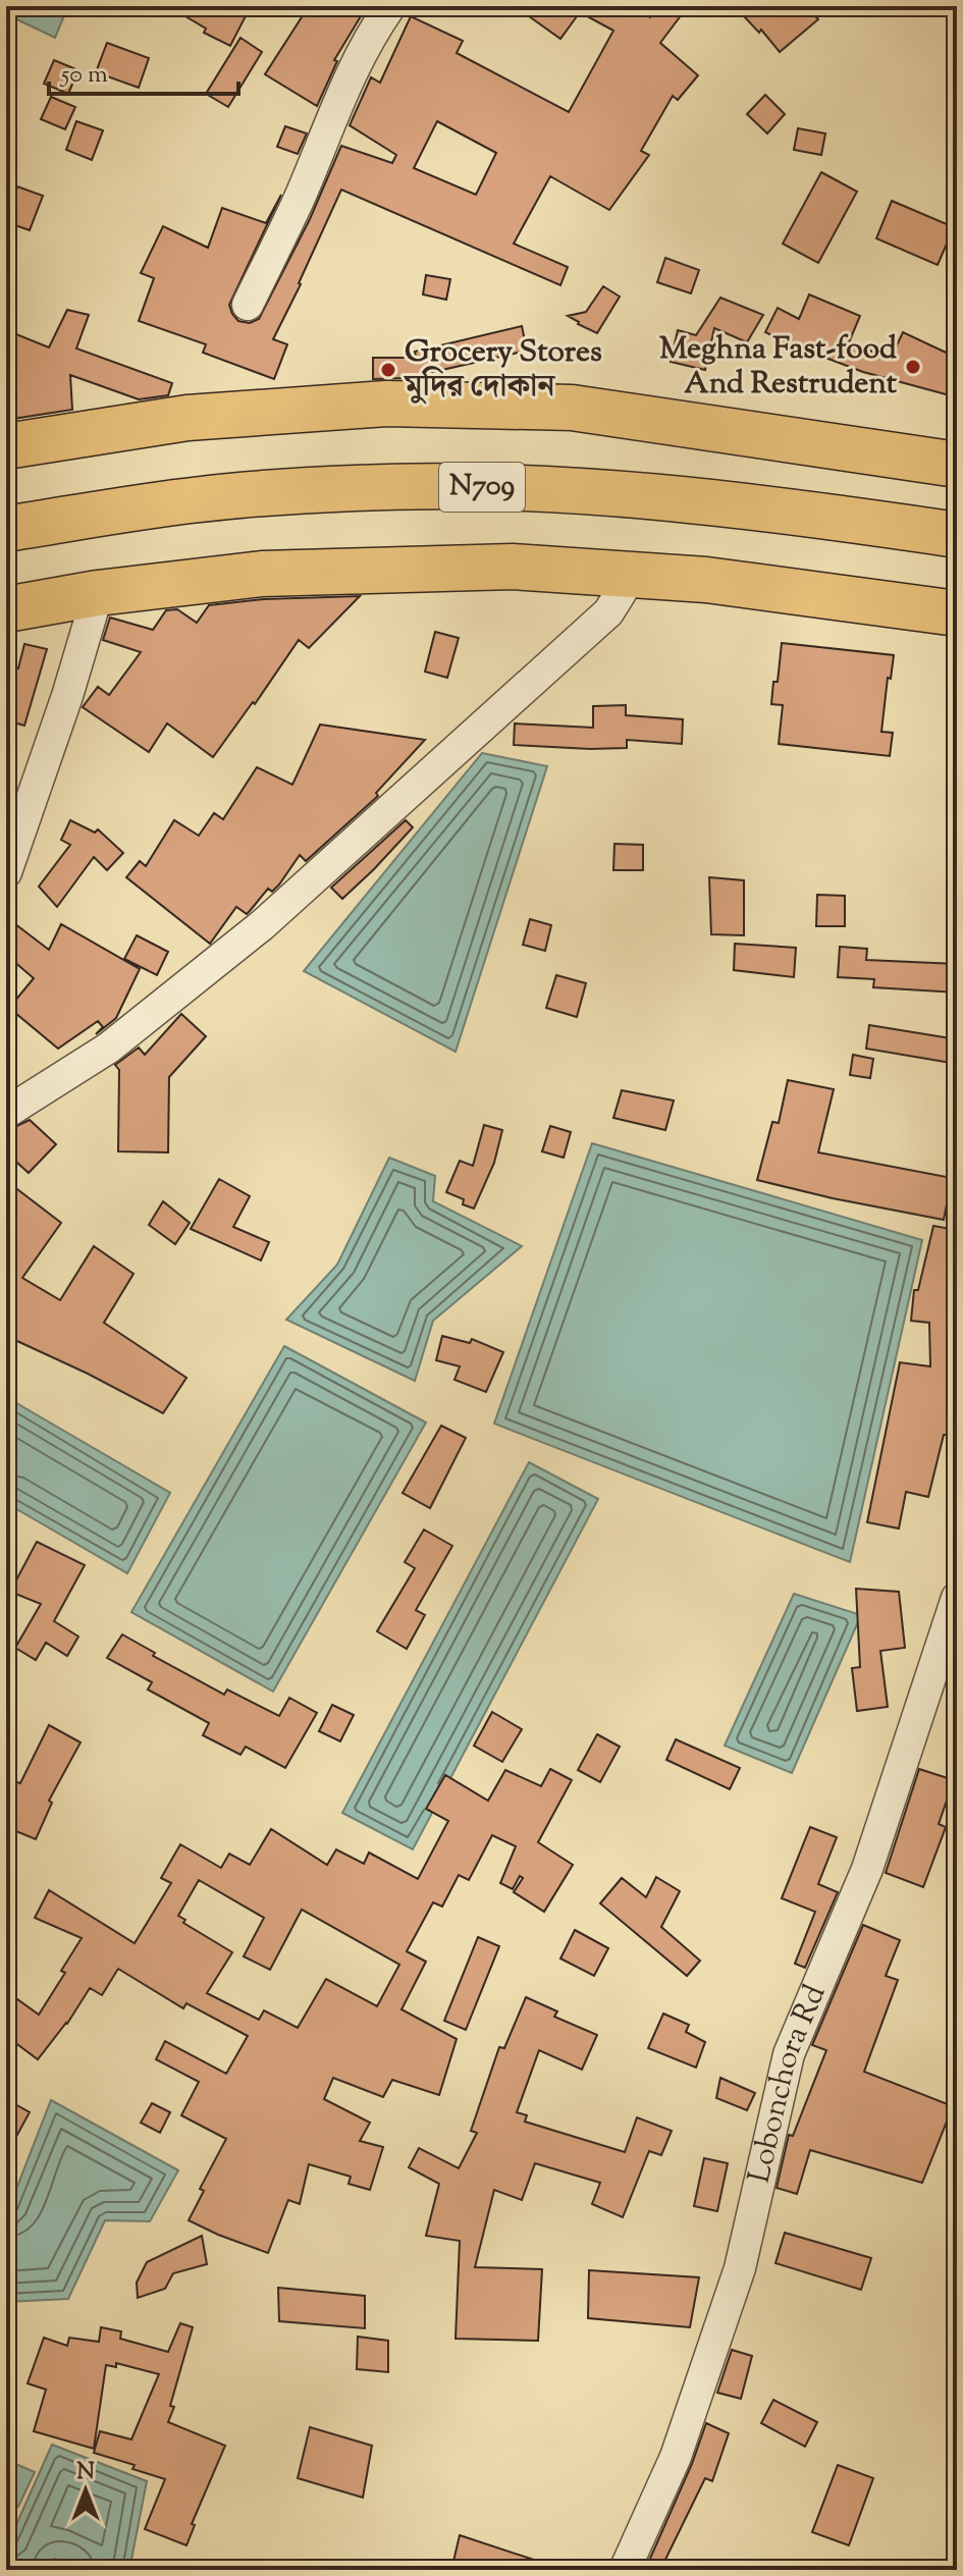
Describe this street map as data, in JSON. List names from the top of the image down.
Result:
{
  "streets": {
    "highway": ["N709"],
    "street": ["Lobonchora Rd"]
  },
  "places": ["Meghna Fast-food And Restrudent", "Grocery Stores মুদির দোকান"],
  "scale_bar": "50 m",
  "north": "top"
}
